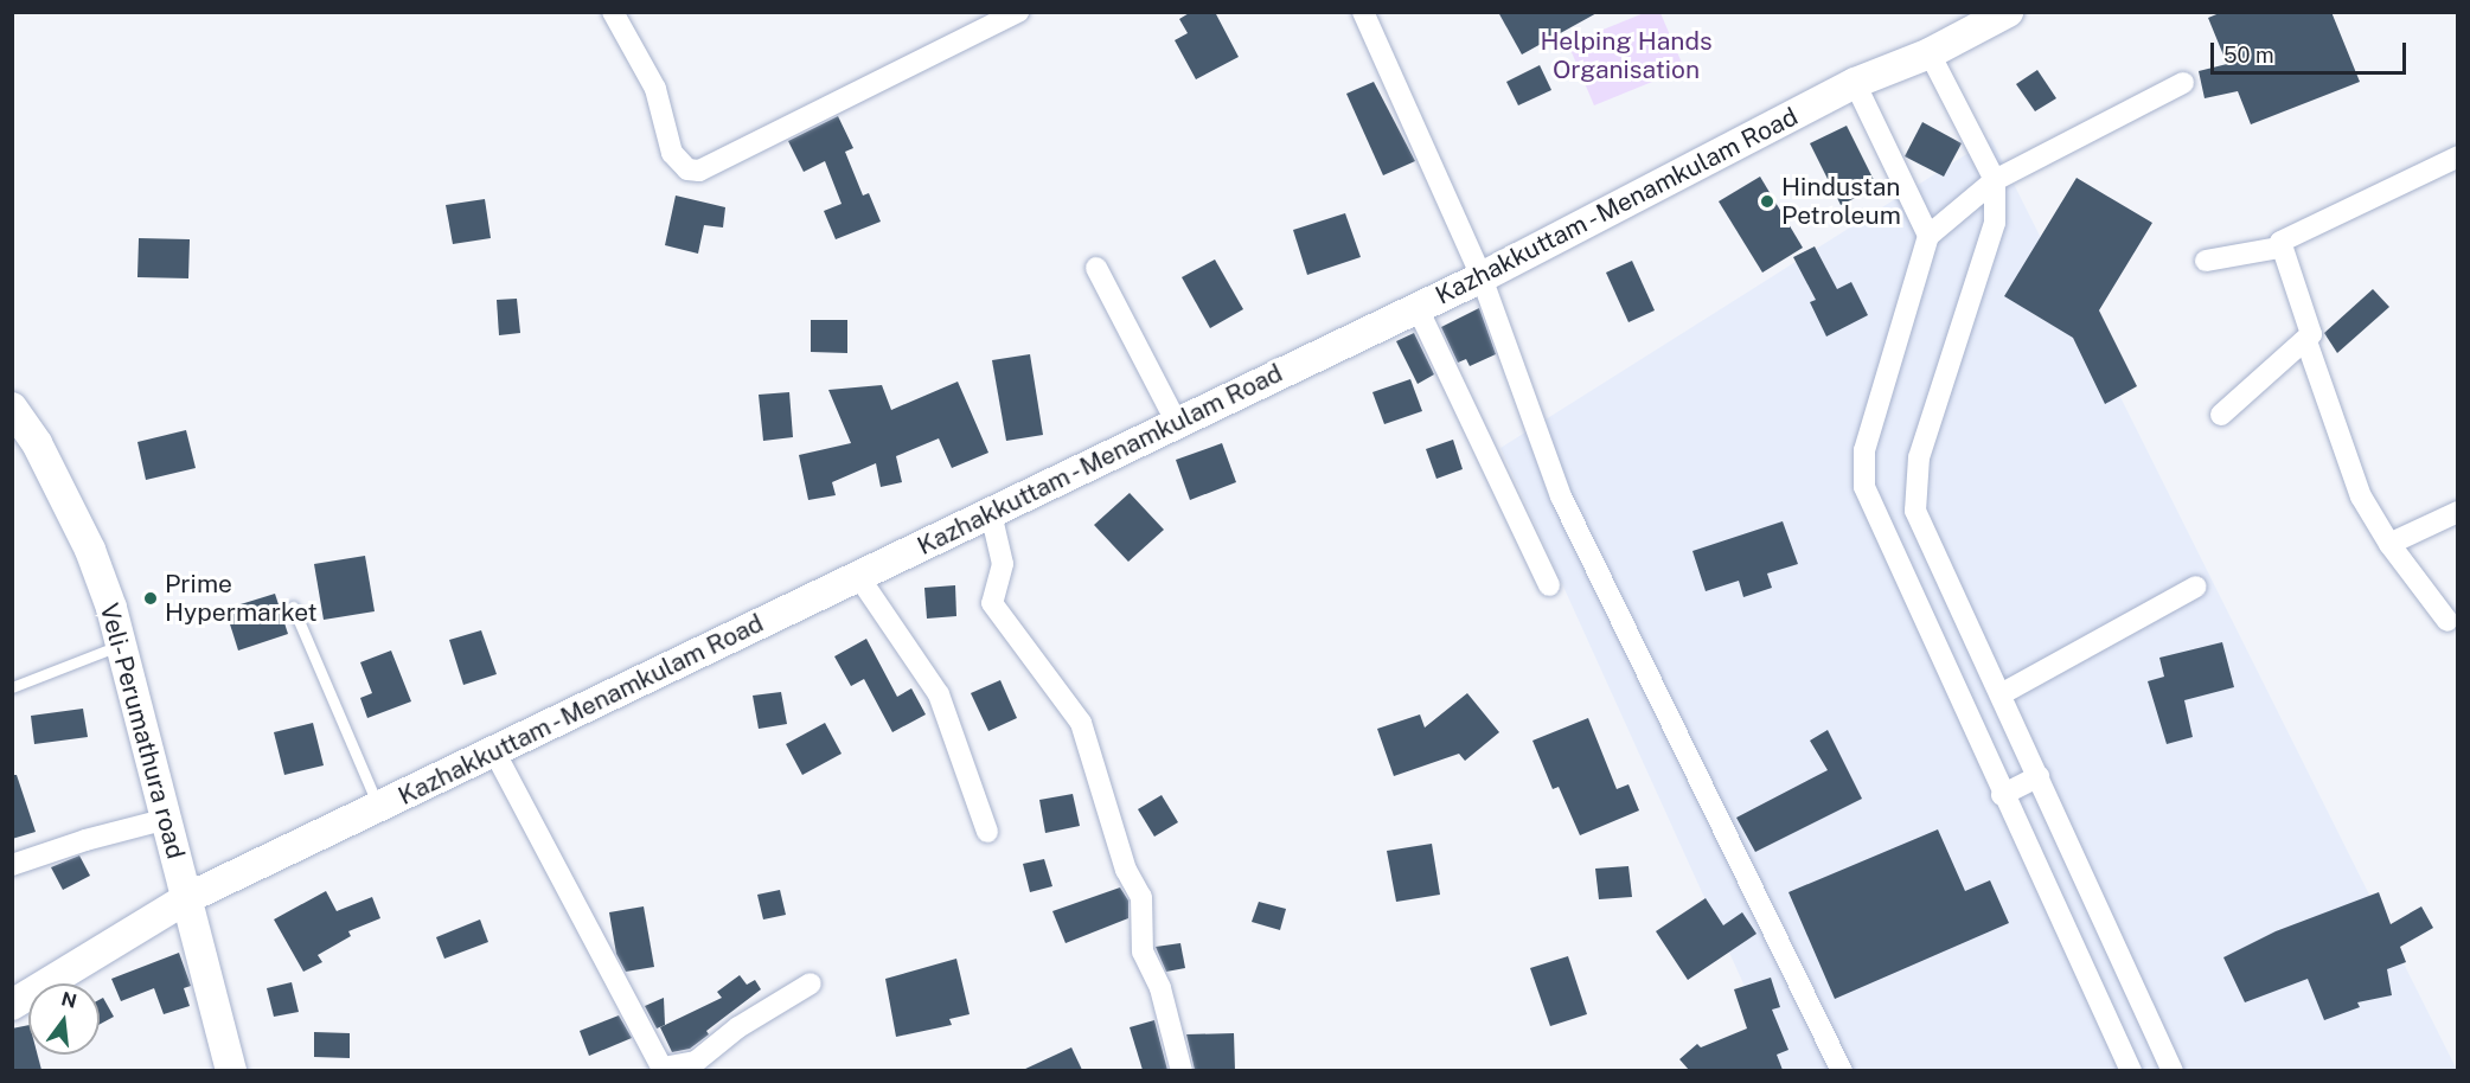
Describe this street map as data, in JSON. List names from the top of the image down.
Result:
{
  "streets": {
    "main road": ["Kazhakkuttam - Menamkulam Road", "Veli- Perumathura road"]
  },
  "crossings": [
    ["Kazhakkuttam - Menamkulam Road", "Veli- Perumathura road"]
  ],
  "parks": ["Helping Hands Organisation"],
  "places": ["Hindustan Petroleum", "Prime Hypermarket"],
  "scale_bar": "50 m",
  "north": "top"
}
